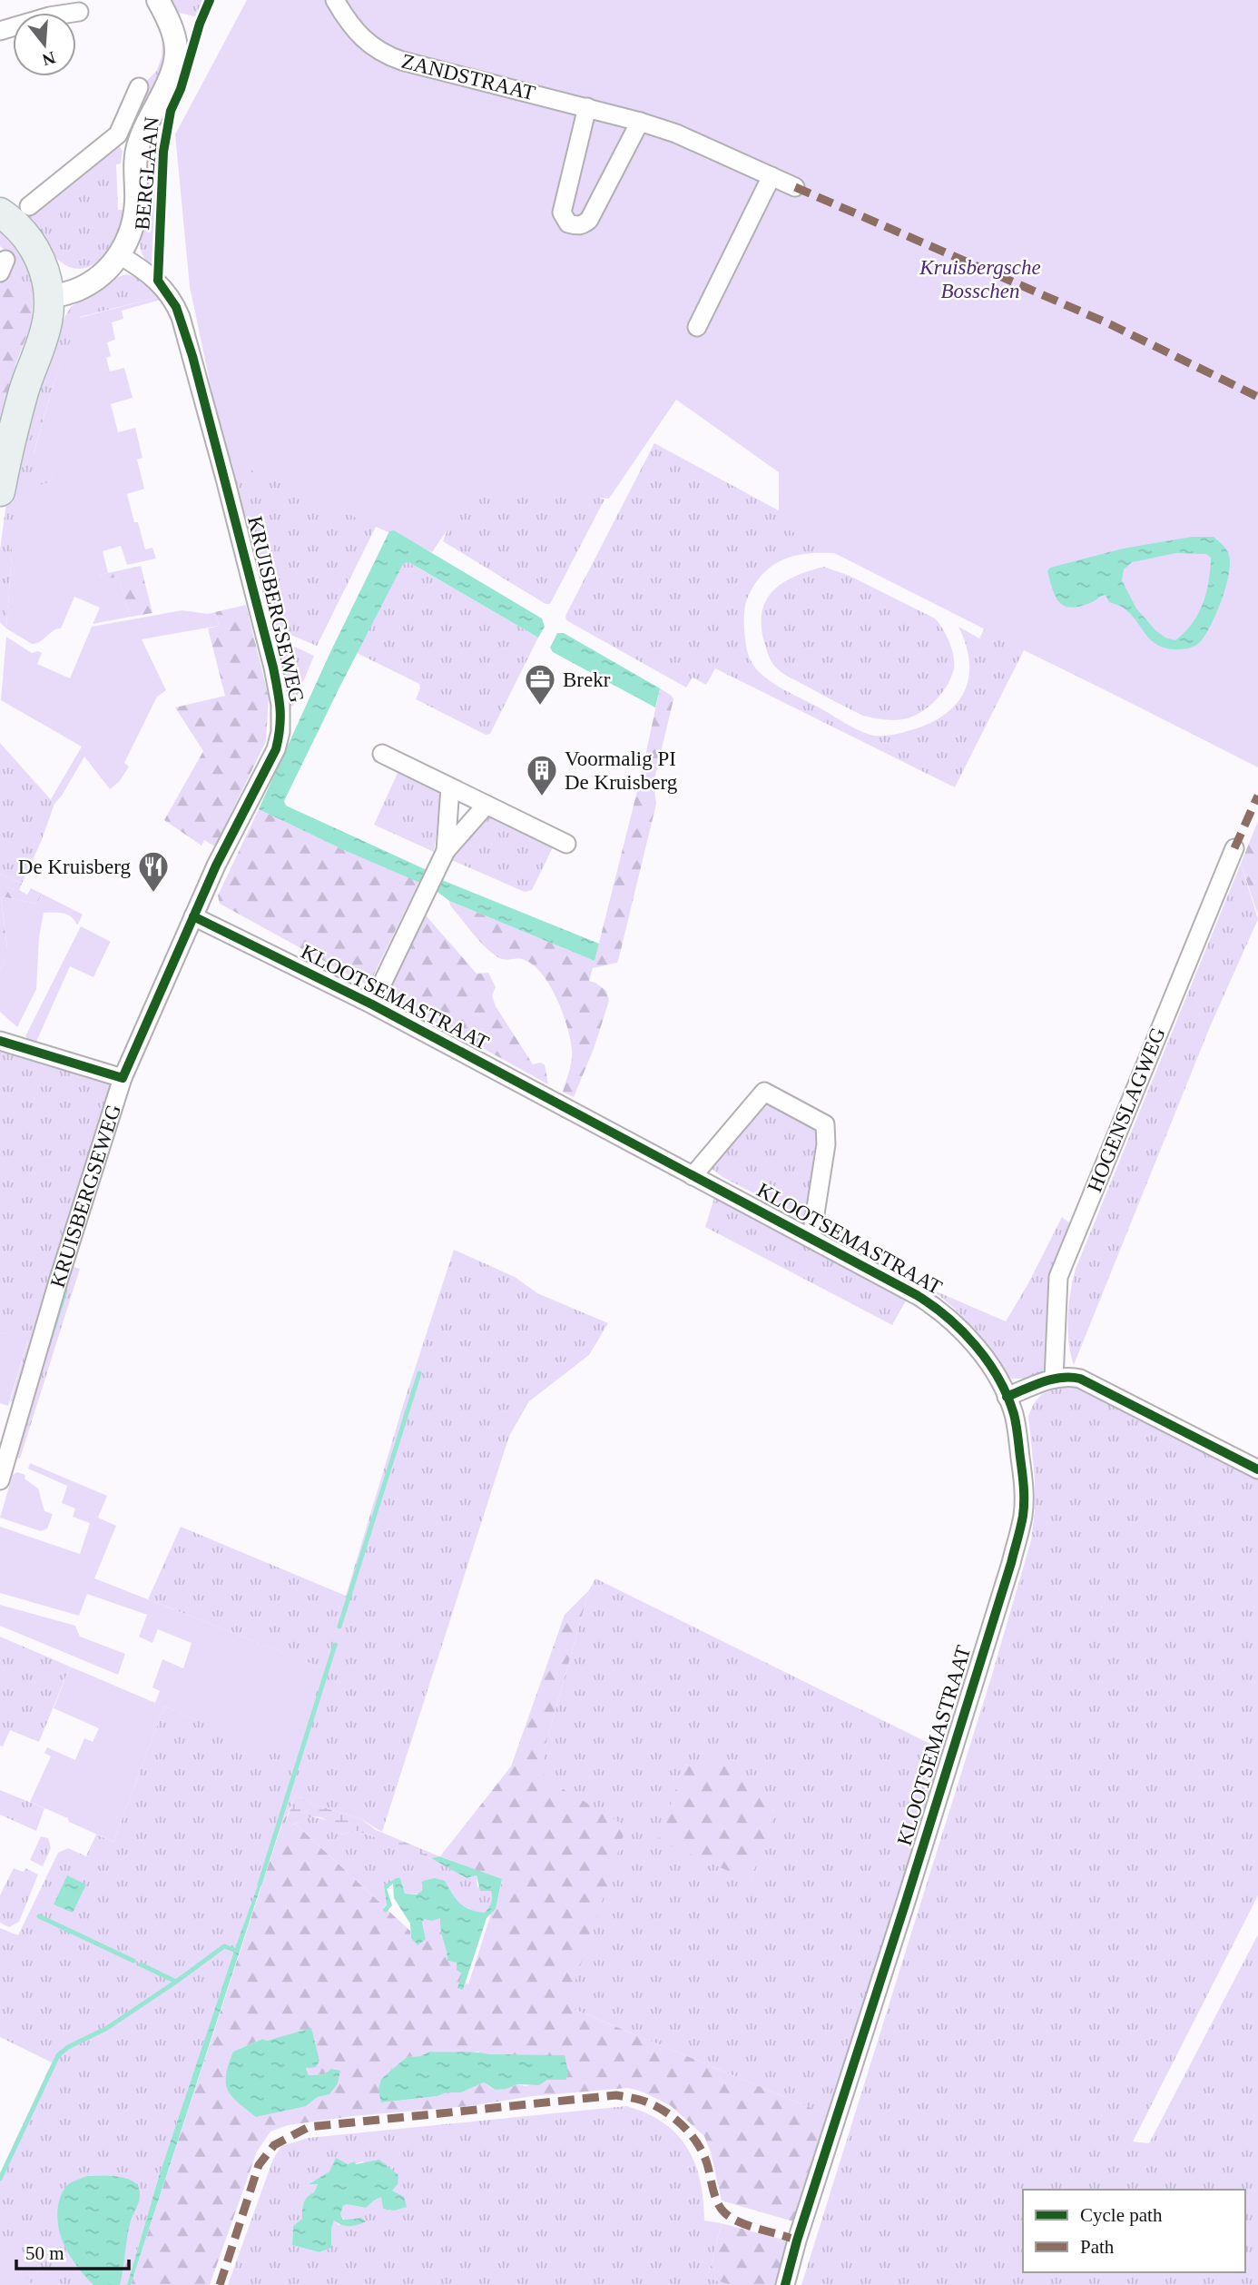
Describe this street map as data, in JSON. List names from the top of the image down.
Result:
{
  "streets": {
    "street": [
      "ZANDSTRAAT",
      "KRUISBERGSEWEG",
      "KLOOTSEMASTRAAT",
      "HOGENSLAGWEG"
    ],
    "cycle path": ["BERGLAAN"]
  },
  "crossings": [
    ["KRUISBERGSEWEG", "KLOOTSEMASTRAAT"]
  ],
  "parks": ["Kruisbergsche Bosschen"],
  "places": {
    "office": ["Brekr"],
    "building": ["Voormalig PI De Kruisberg"],
    "restaurant": ["De Kruisberg"]
  },
  "legend": ["Cycle path", "Path"],
  "scale_bar": "50 m",
  "north": "bottom"
}
